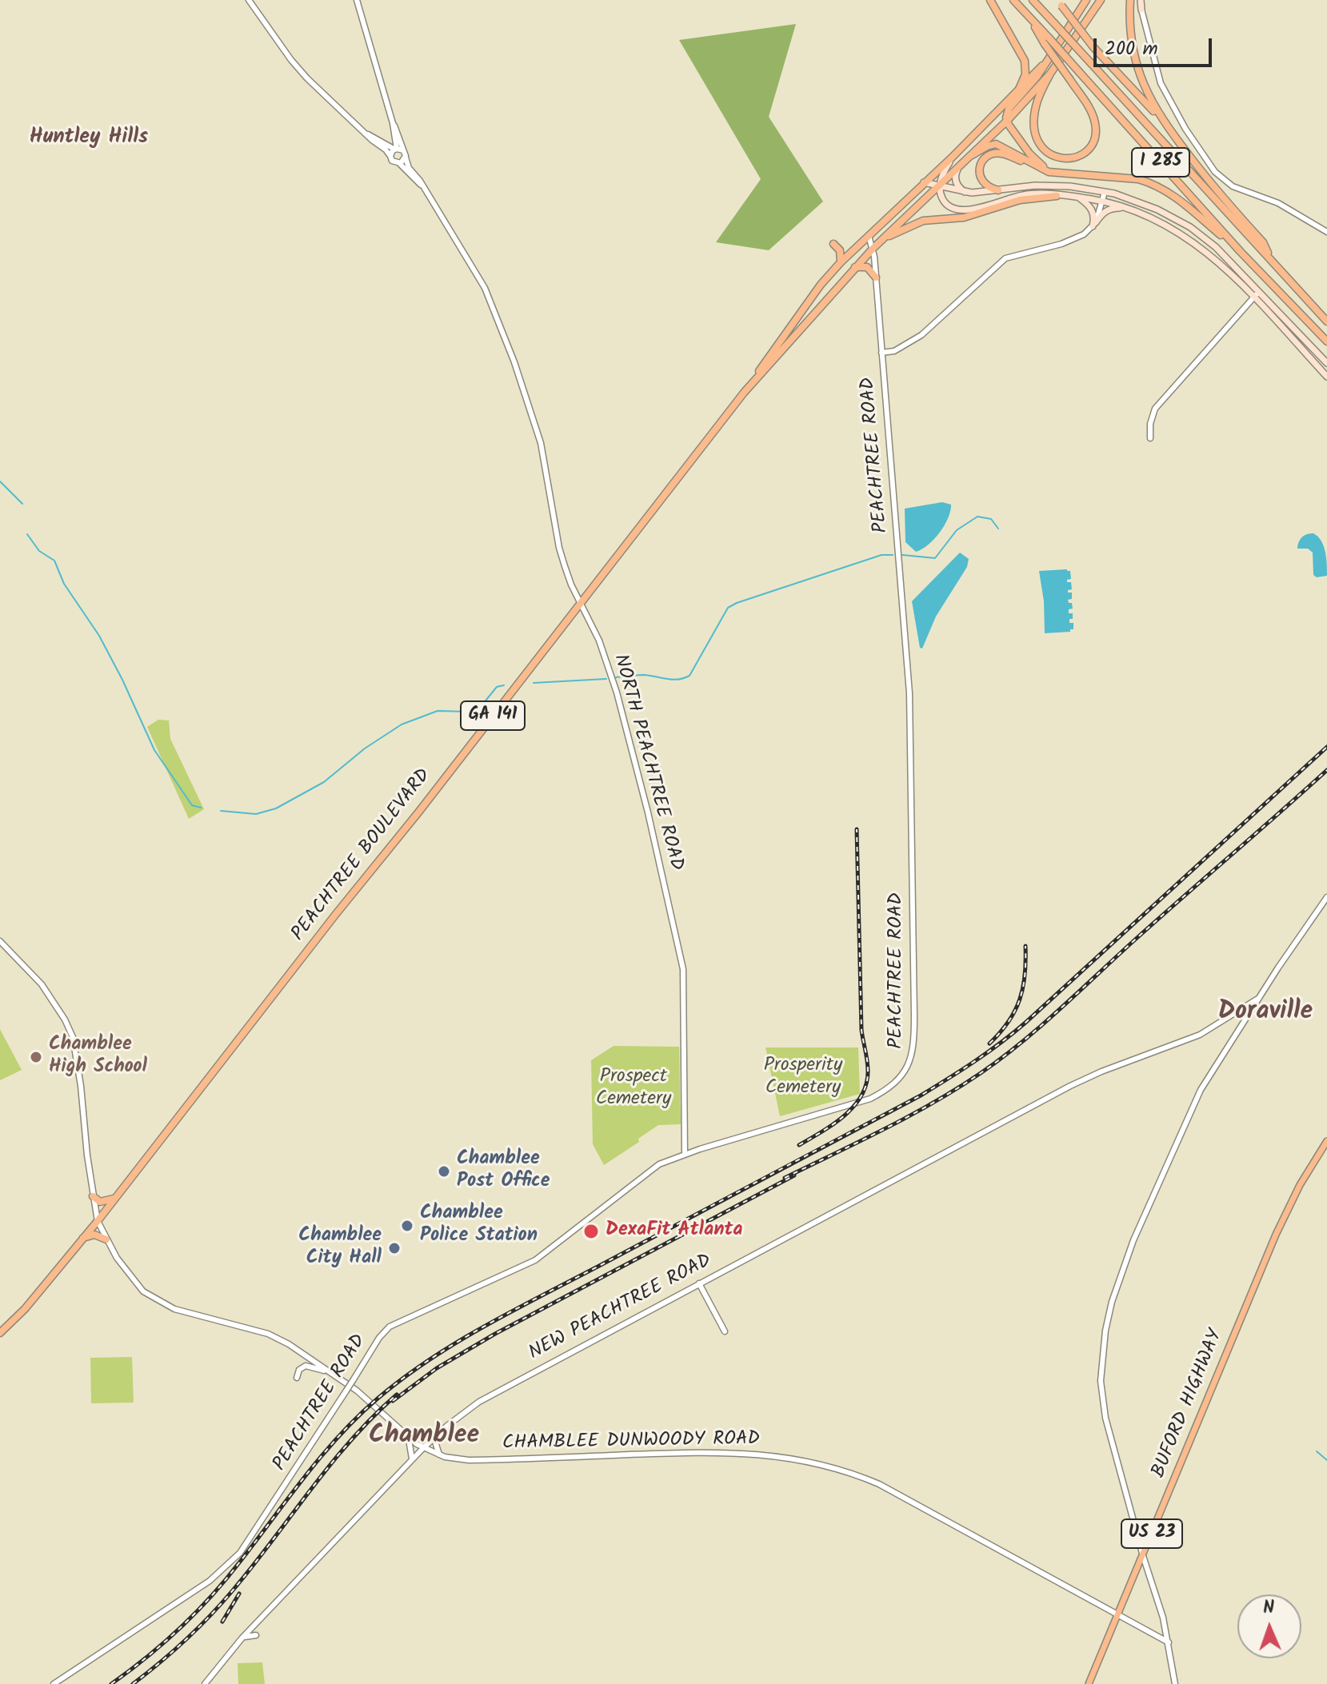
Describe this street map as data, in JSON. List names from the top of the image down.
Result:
{
  "streets": {
    "highway": ["I 285", "GA 141", "PEACHTREE BOULEVARD"],
    "main road": ["BUFORD HIGHWAY", "US 23"],
    "street": [
      "PEACHTREE ROAD",
      "NORTH PEACHTREE ROAD",
      "NEW PEACHTREE ROAD",
      "CHAMBLEE DUNWOODY ROAD"
    ]
  },
  "crossings": [
    ["PEACHTREE ROAD", "GA 141"],
    ["PEACHTREE ROAD", "NORTH PEACHTREE ROAD"],
    ["PEACHTREE ROAD", "PEACHTREE BOULEVARD"],
    ["GA 141", "PEACHTREE BOULEVARD"],
    ["NORTH PEACHTREE ROAD", "PEACHTREE BOULEVARD"],
    ["PEACHTREE BOULEVARD", "CHAMBLEE DUNWOODY ROAD"],
    ["NEW PEACHTREE ROAD", "CHAMBLEE DUNWOODY ROAD"],
    ["BUFORD HIGHWAY", "CHAMBLEE DUNWOODY ROAD"]
  ],
  "districts": ["Huntley Hills", "Doraville", "Chamblee"],
  "parks": ["Prosperity Cemetery", "Prospect Cemetery"],
  "places": [
    "Chamblee High School",
    "Chamblee Post Office",
    "Chamblee Police Station",
    "DexaFit Atlanta",
    "Chamblee City Hall"
  ],
  "scale_bar": "200 m",
  "north": "top"
}
